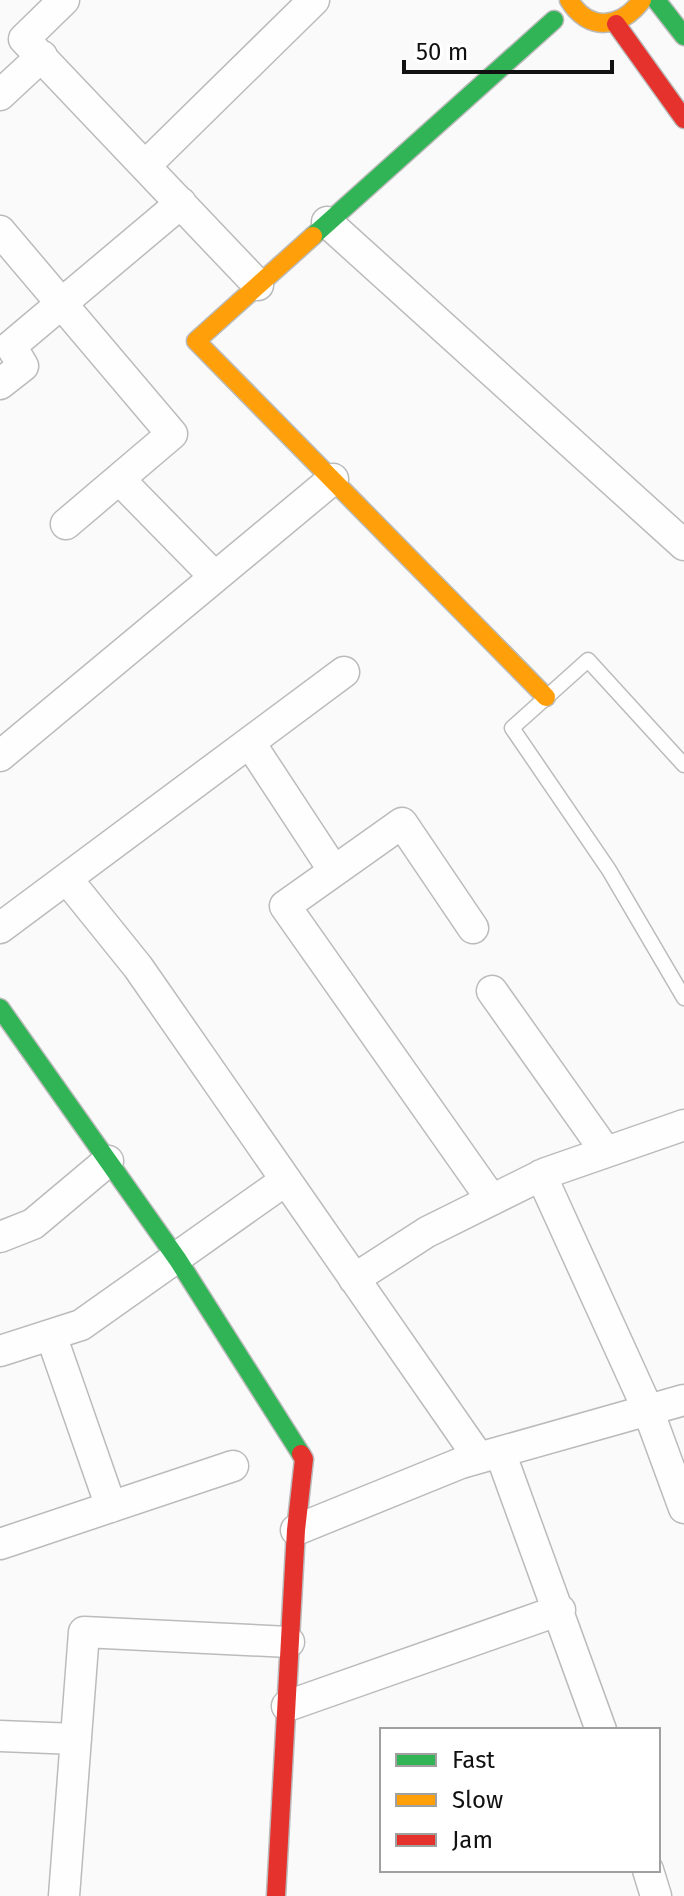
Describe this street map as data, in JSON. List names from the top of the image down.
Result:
{
  "legend": ["Fast", "Slow", "Jam"],
  "scale_bar": "50 m"
}
